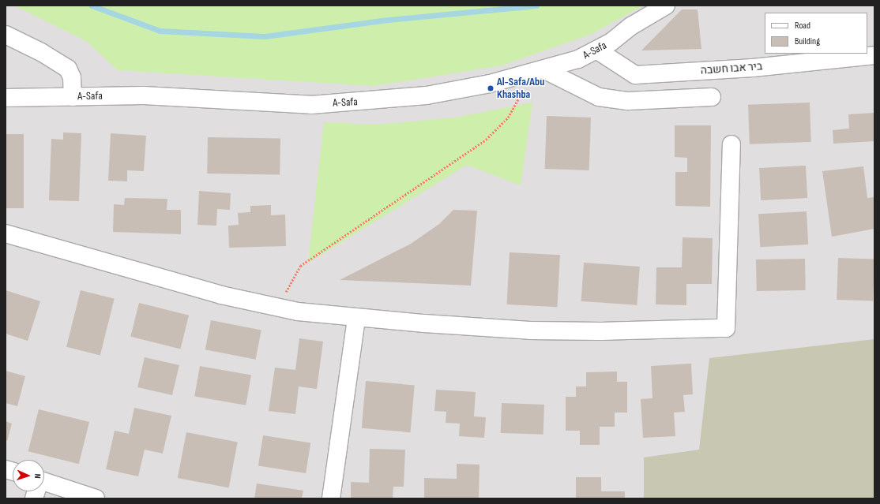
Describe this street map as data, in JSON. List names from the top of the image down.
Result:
{
  "streets": {
    "street": ["A-Safa", "ביר אבו חשבה"]
  },
  "crossings": [
    ["A-Safa", "ביר אבו חשבה"]
  ],
  "places": ["Al-Safa/Abu Khashba"],
  "legend": ["Road", "Building"],
  "north": "right"
}
